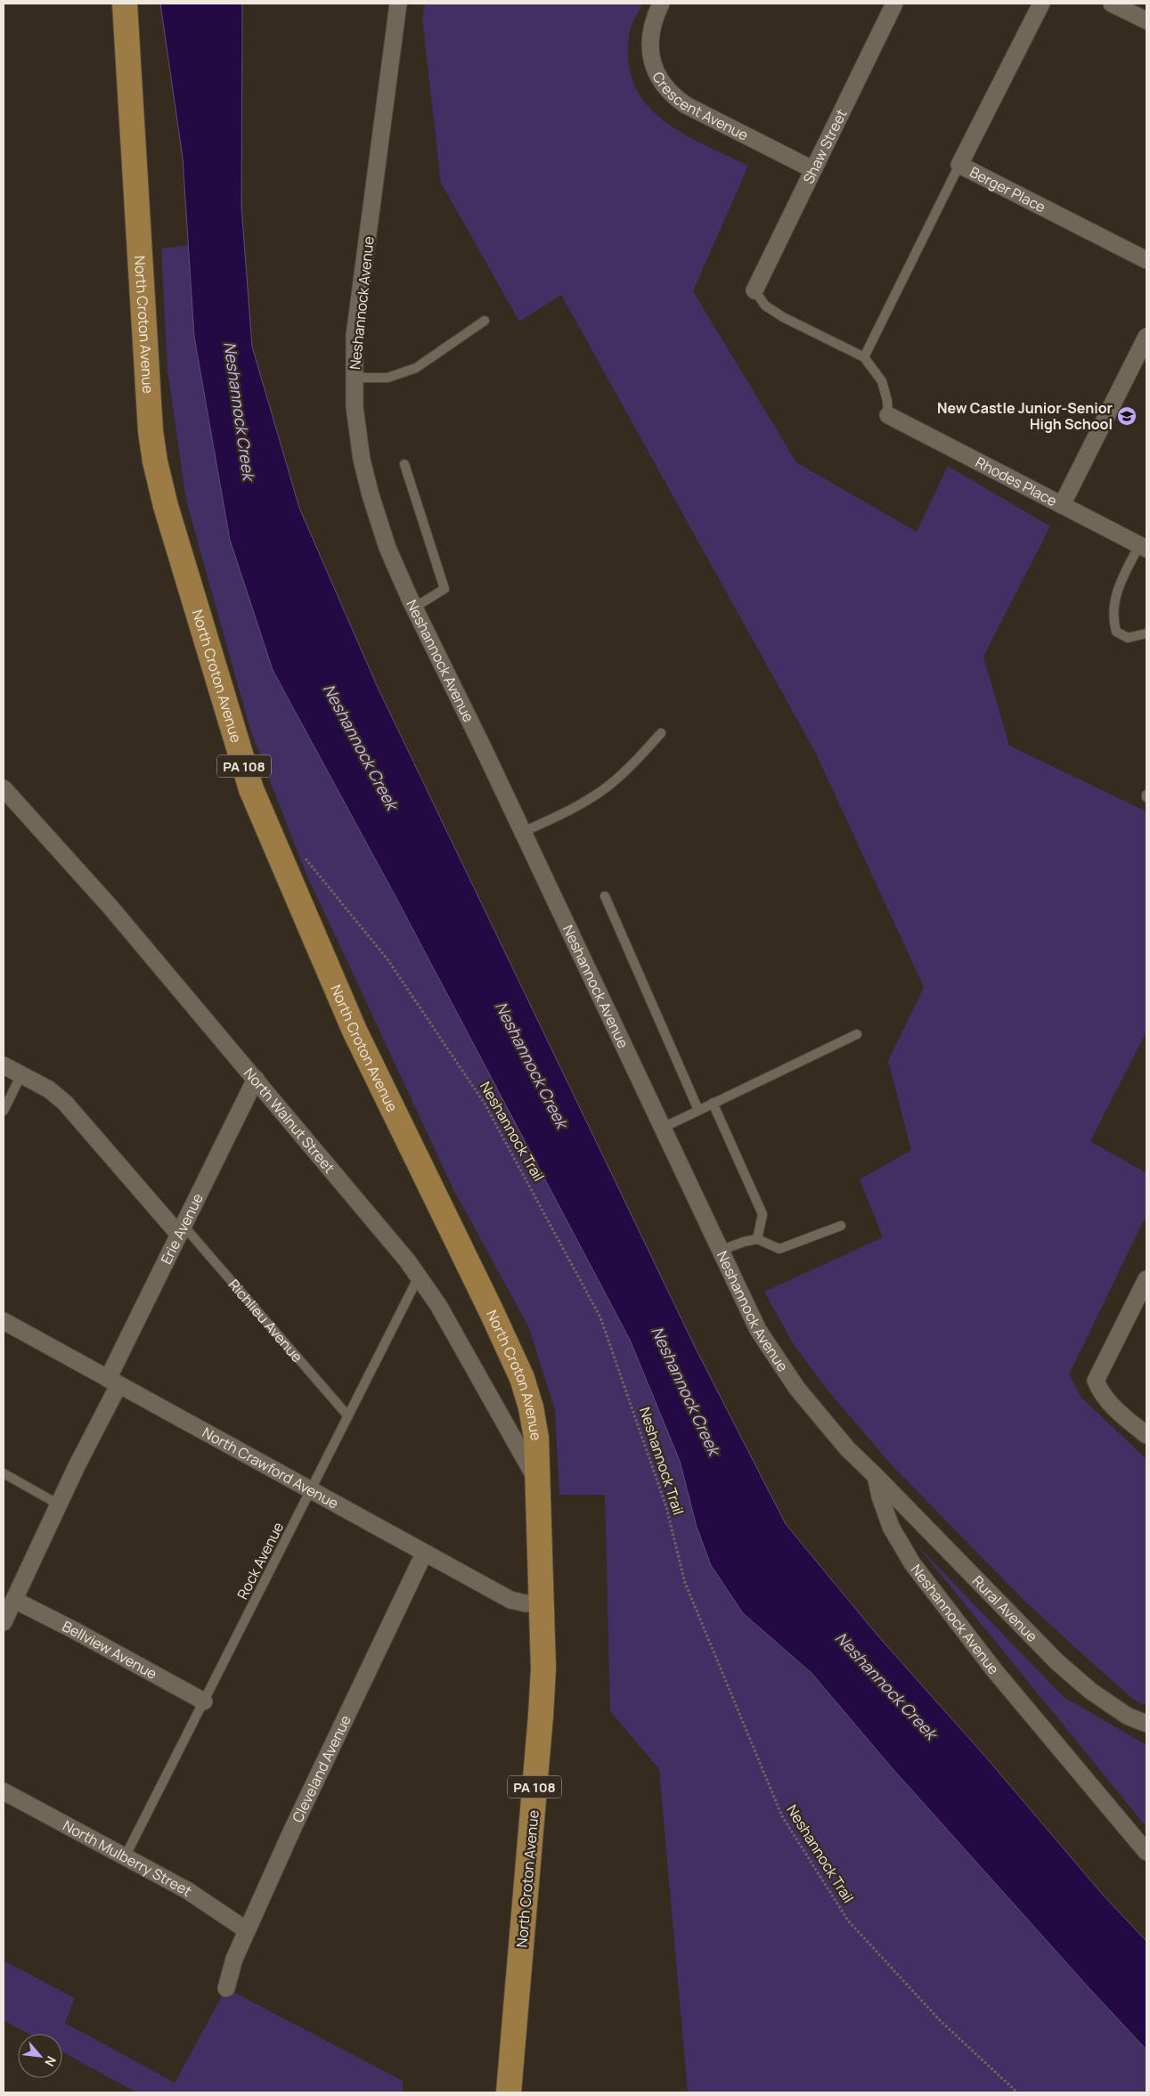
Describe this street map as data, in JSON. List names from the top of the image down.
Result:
{
  "streets": {
    "main road": ["North Croton Avenue", "PA 108"],
    "street": [
      "Crescent Avenue",
      "Shaw Street",
      "Berger Place",
      "Neshannock Avenue",
      "Rhodes Place",
      "North Walnut Street",
      "Erie Avenue",
      "Richlieu Avenue",
      "North Crawford Avenue",
      "Rural Avenue",
      "Bellview Avenue",
      "Cleveland Avenue",
      "North Mulberry Street"
    ],
    "lane": ["Rock Avenue"],
    "path": ["Neshannock Trail"]
  },
  "crossings": [
    ["Crescent Avenue", "Shaw Street"],
    ["Neshannock Avenue", "Rural Avenue"],
    ["North Croton Avenue", "North Walnut Street"],
    ["North Croton Avenue", "North Crawford Avenue"],
    ["North Walnut Street", "Erie Avenue"],
    ["North Walnut Street", "Rock Avenue"],
    ["Erie Avenue", "Richlieu Avenue"],
    ["Erie Avenue", "North Crawford Avenue"],
    ["Erie Avenue", "Bellview Avenue"],
    ["Richlieu Avenue", "Rock Avenue"],
    ["North Crawford Avenue", "Rock Avenue"],
    ["North Crawford Avenue", "Cleveland Avenue"],
    ["Rock Avenue", "Bellview Avenue"],
    ["Rock Avenue", "North Mulberry Street"],
    ["Cleveland Avenue", "North Mulberry Street"]
  ],
  "water": ["Neshannock Creek"],
  "places": {
    "school or university": ["New Castle Junior-Senior High School"]
  },
  "north": "bottom right"
}
